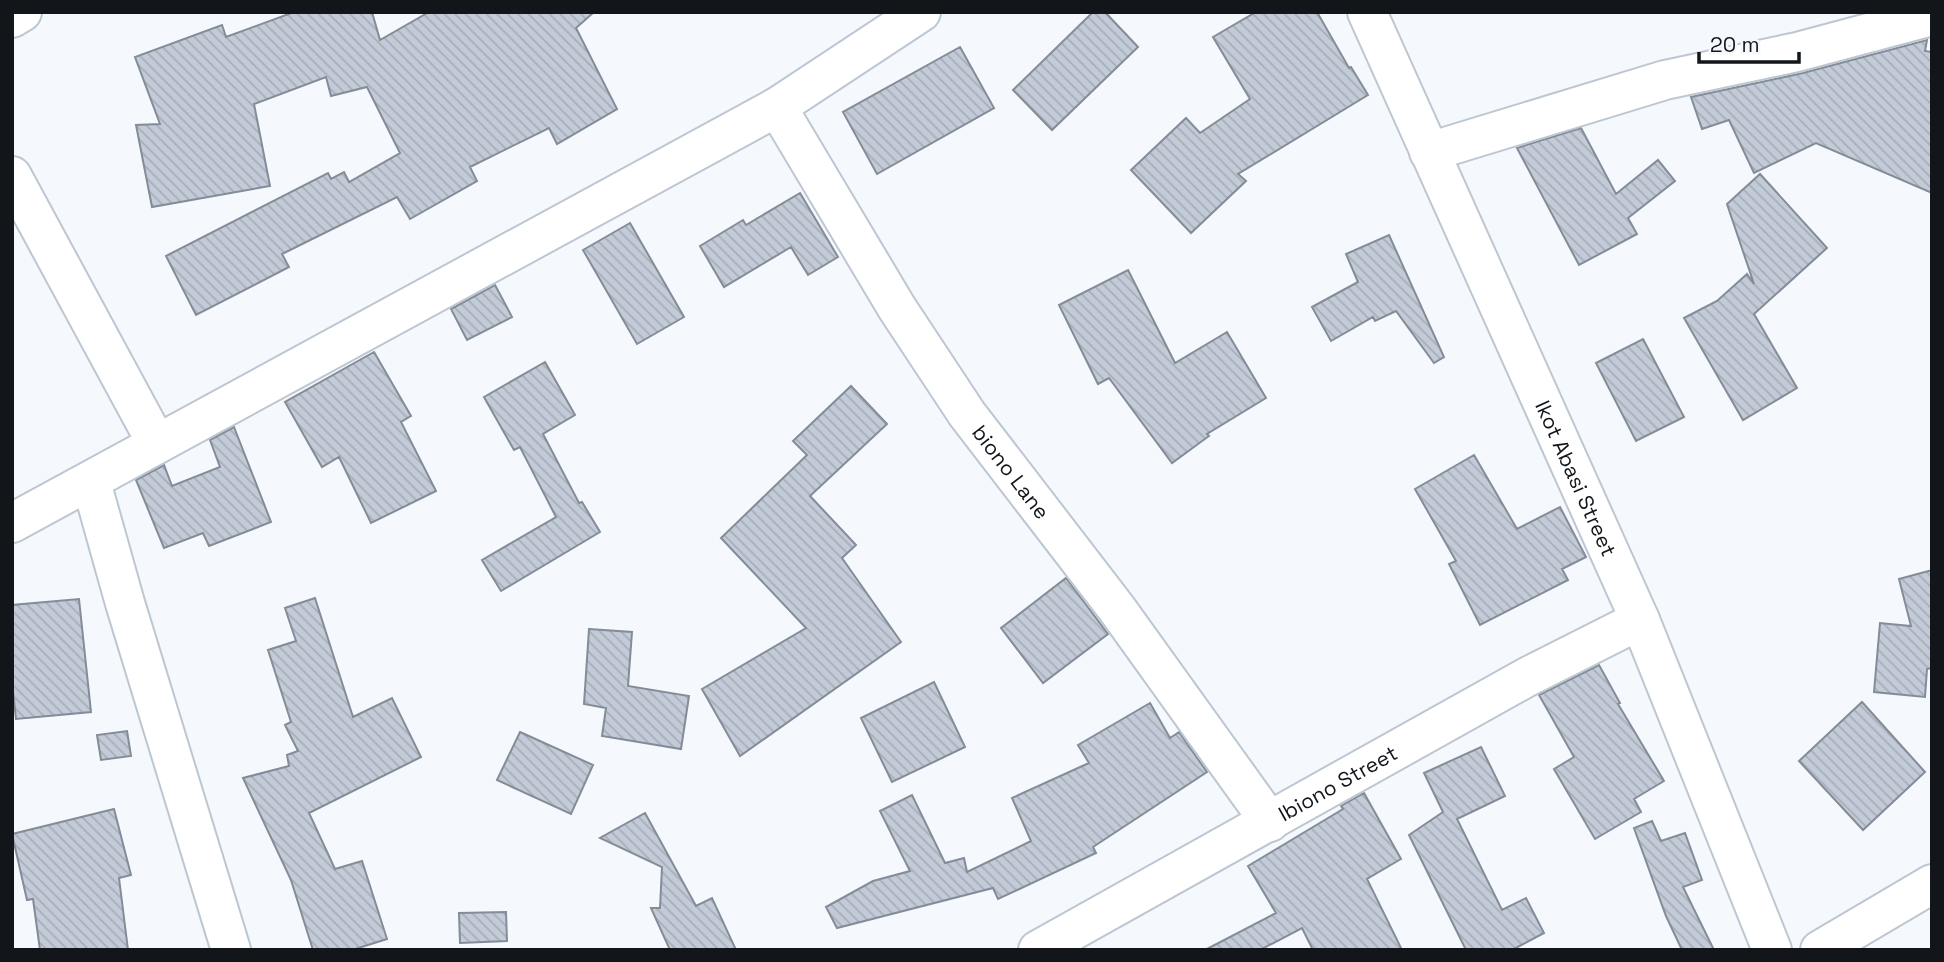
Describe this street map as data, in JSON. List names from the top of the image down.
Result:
{
  "streets": {
    "street": ["biono Lane", "Ikot Abasi Street", "Ibiono Street"]
  },
  "crossings": [
    ["biono Lane", "Ibiono Street"],
    ["Ikot Abasi Street", "Ibiono Street"]
  ],
  "scale_bar": "20 m"
}
